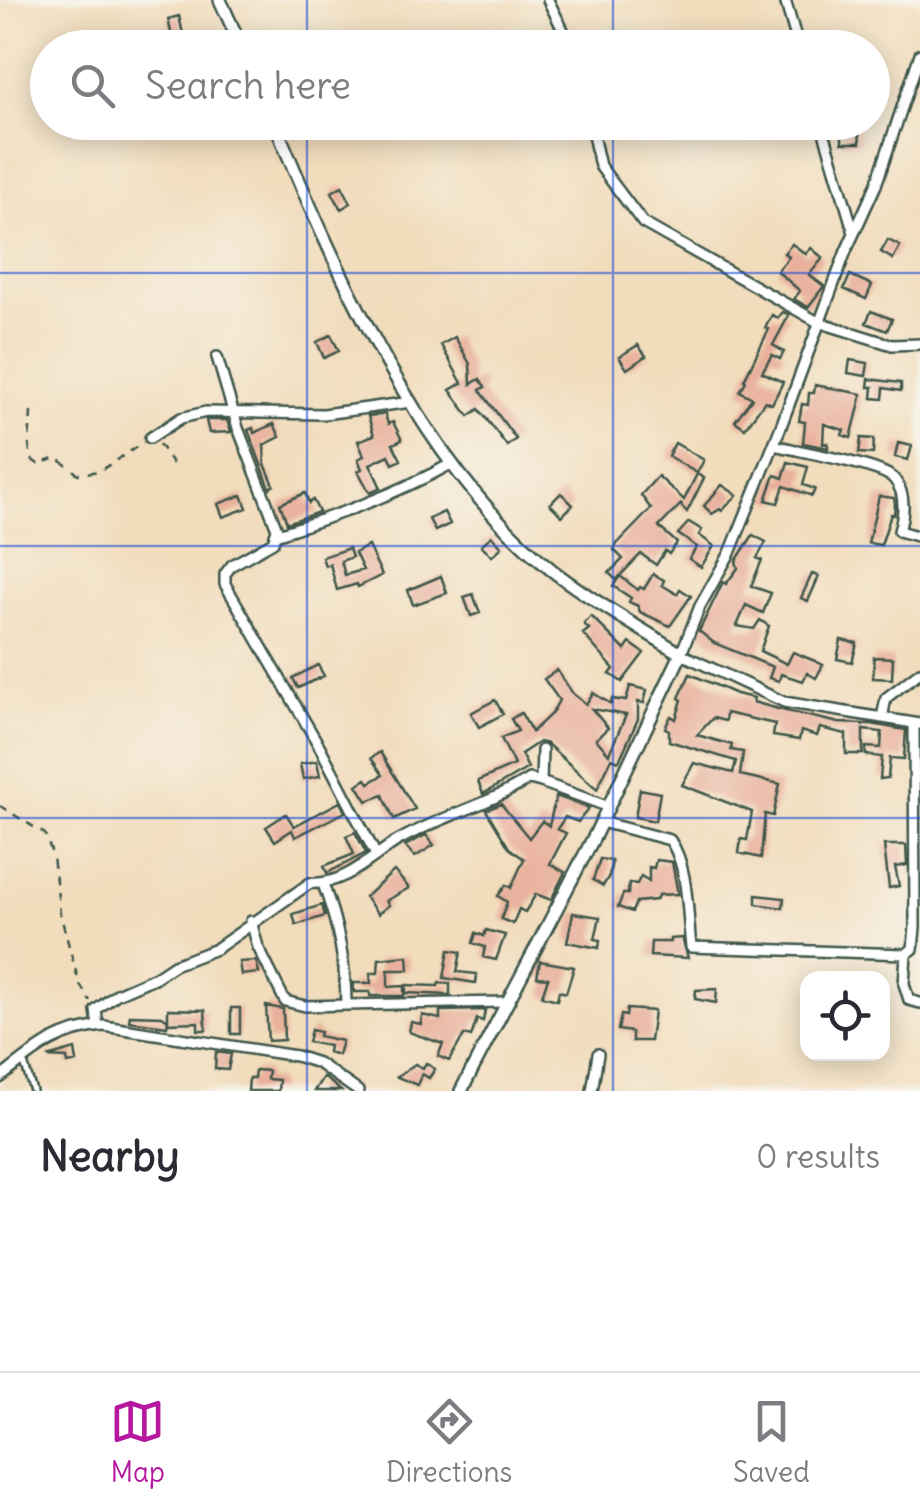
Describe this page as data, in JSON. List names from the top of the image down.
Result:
{
  "page": {
    "search": "Search here",
    "heading": ["Nearby", "0 results"],
    "nav": ["Map", "Directions", "Saved"]
  }
}
